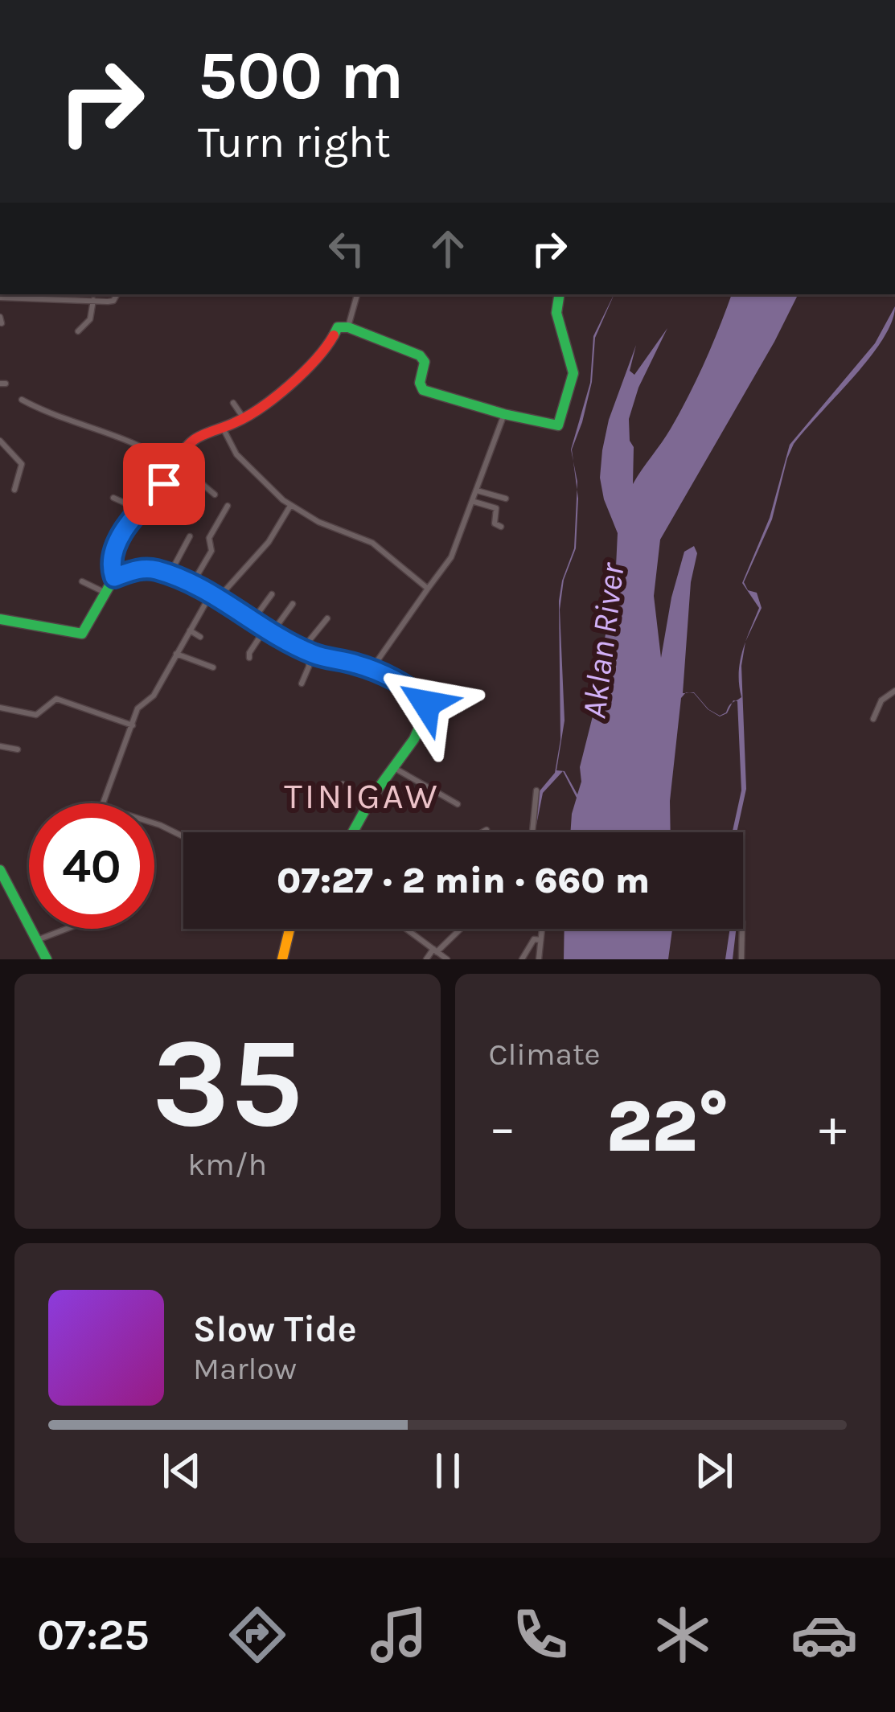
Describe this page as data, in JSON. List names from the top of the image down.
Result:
{
  "districts": ["TINIGAW"],
  "water": ["Aklan River"],
  "page": {
    "turn": ["500 m", "Turn right"],
    "limit": "40",
    "trip": "07:27 · 2 min · 660 m",
    "tile": [
      ["35", "km/h"],
      "Climate"
    ],
    "heat": ["−", "22°", "+"],
    "song": ["Slow Tide", "Marlow"],
    "tabs": "07:25"
  }
}
